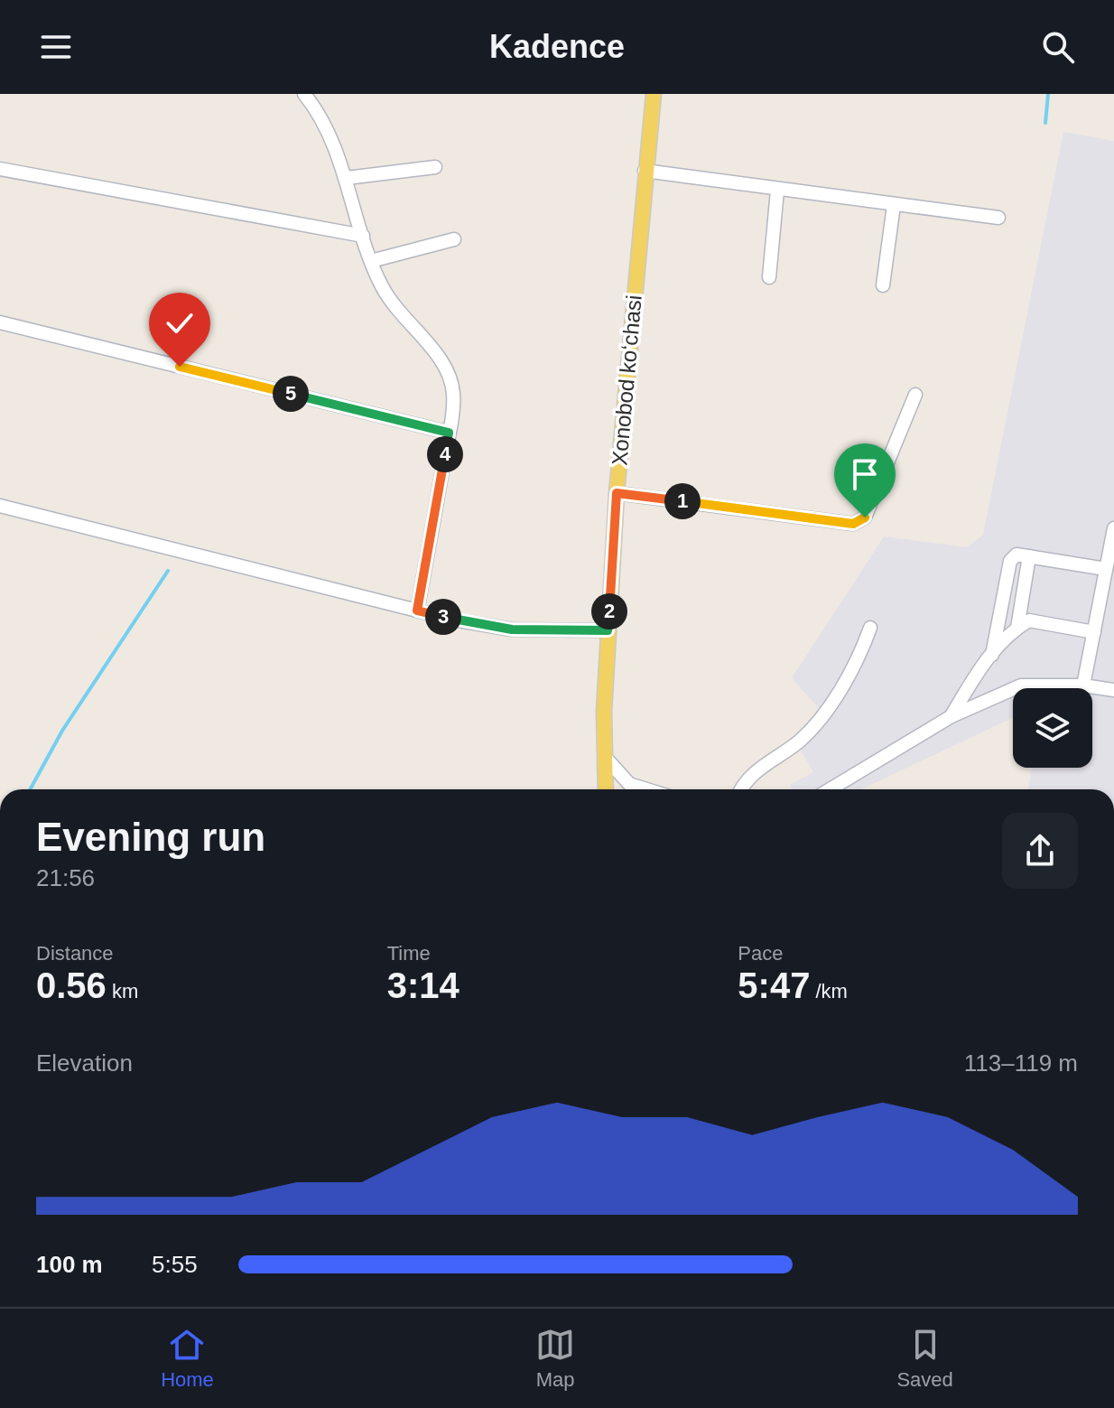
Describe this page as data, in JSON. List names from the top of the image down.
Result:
{
  "streets": {
    "main road": ["Xonobod koʻchasi"]
  },
  "page": {
    "header": "Kadence",
    "pins": [
      "5",
      "4",
      "1",
      "2",
      "3"
    ],
    "heading": ["Evening run", "21:56"],
    "stats": [
      ["Distance", "0.56 km"],
      ["Time", "3:14"],
      ["Pace", "5:47 /km"]
    ],
    "chart": ["Elevation", "113–119 m"],
    "list": [
      {
        "name": "100 m",
        "note": "5:55"
      }
    ],
    "tabs": ["Home", "Map", "Saved"]
  }
}
